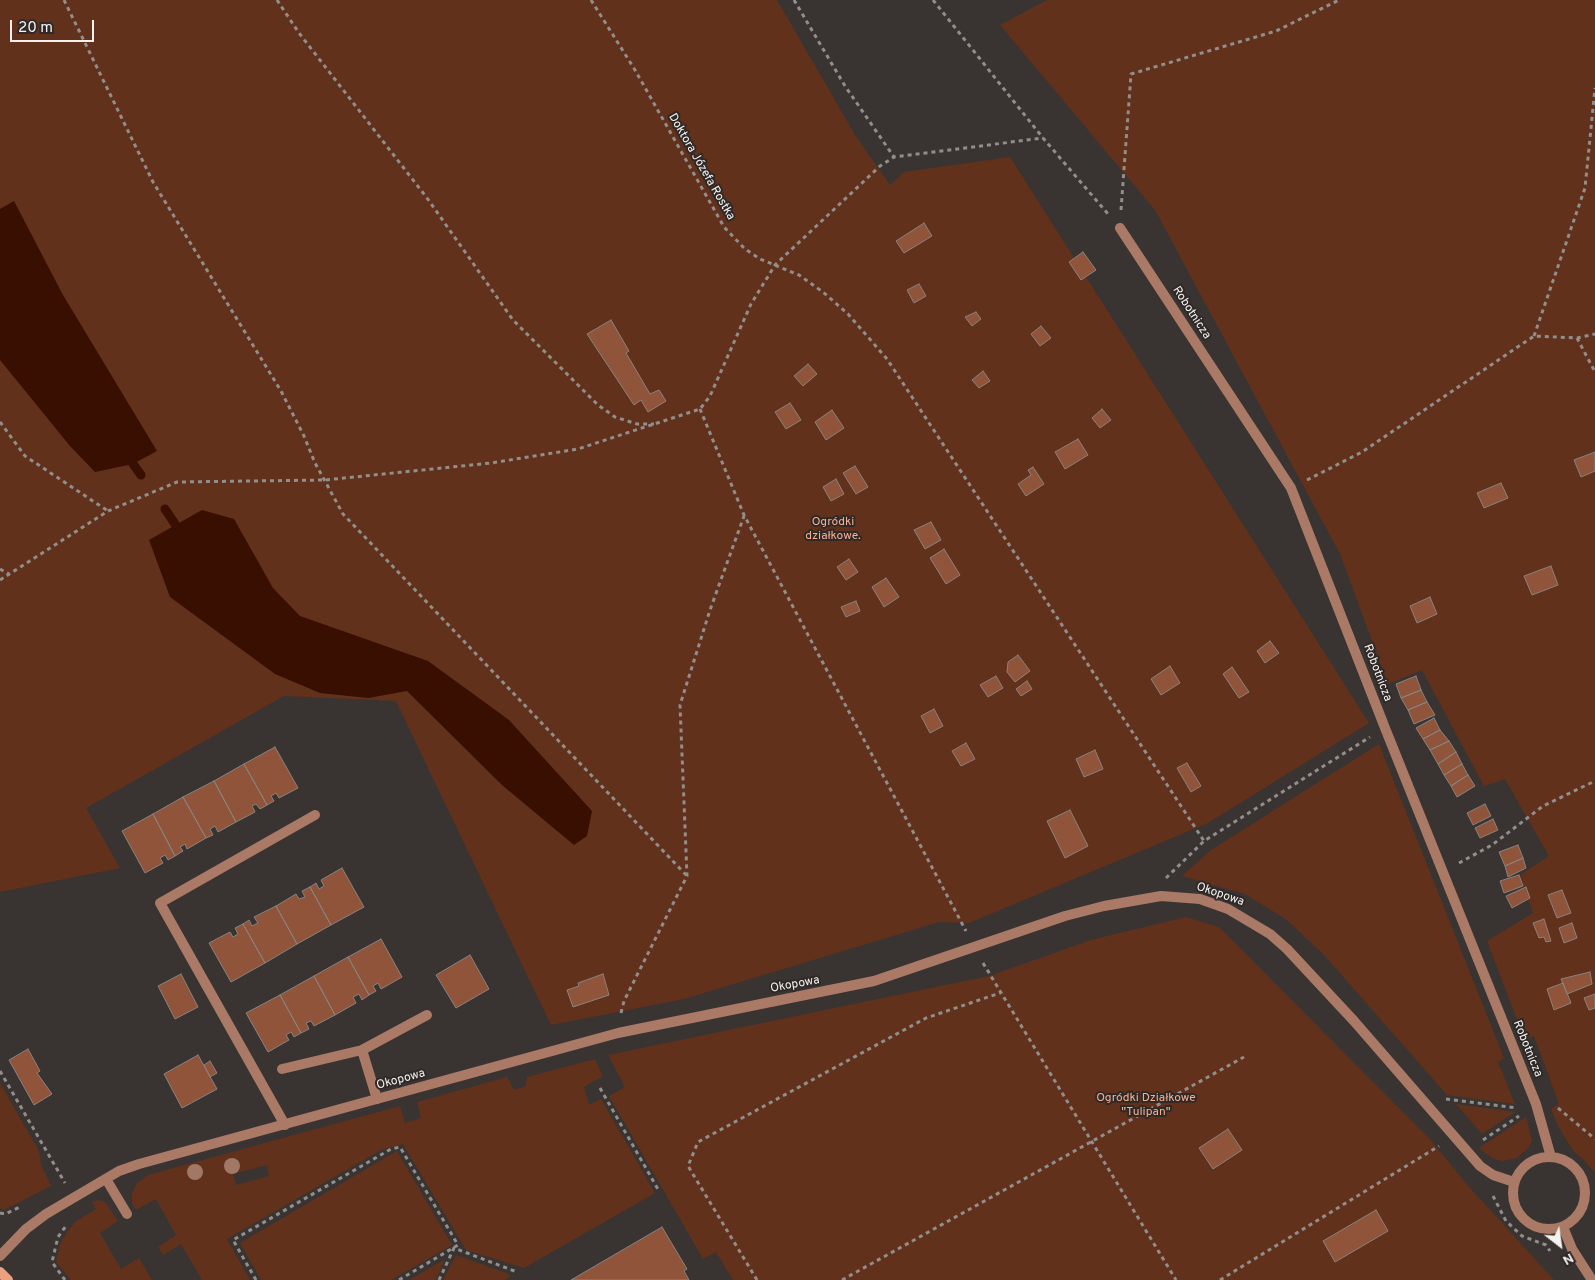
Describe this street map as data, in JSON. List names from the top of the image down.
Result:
{
  "streets": {
    "street": ["Robotnicza", "Okopowa"],
    "path": ["Doktora Józefa Rostka"]
  },
  "crossings": [
    ["Robotnicza", "Okopowa"]
  ],
  "parks": ["Ogródki działkowe.", "Ogródki Działkowe \"Tulipan\""],
  "scale_bar": "20 m",
  "north": "bottom right"
}
